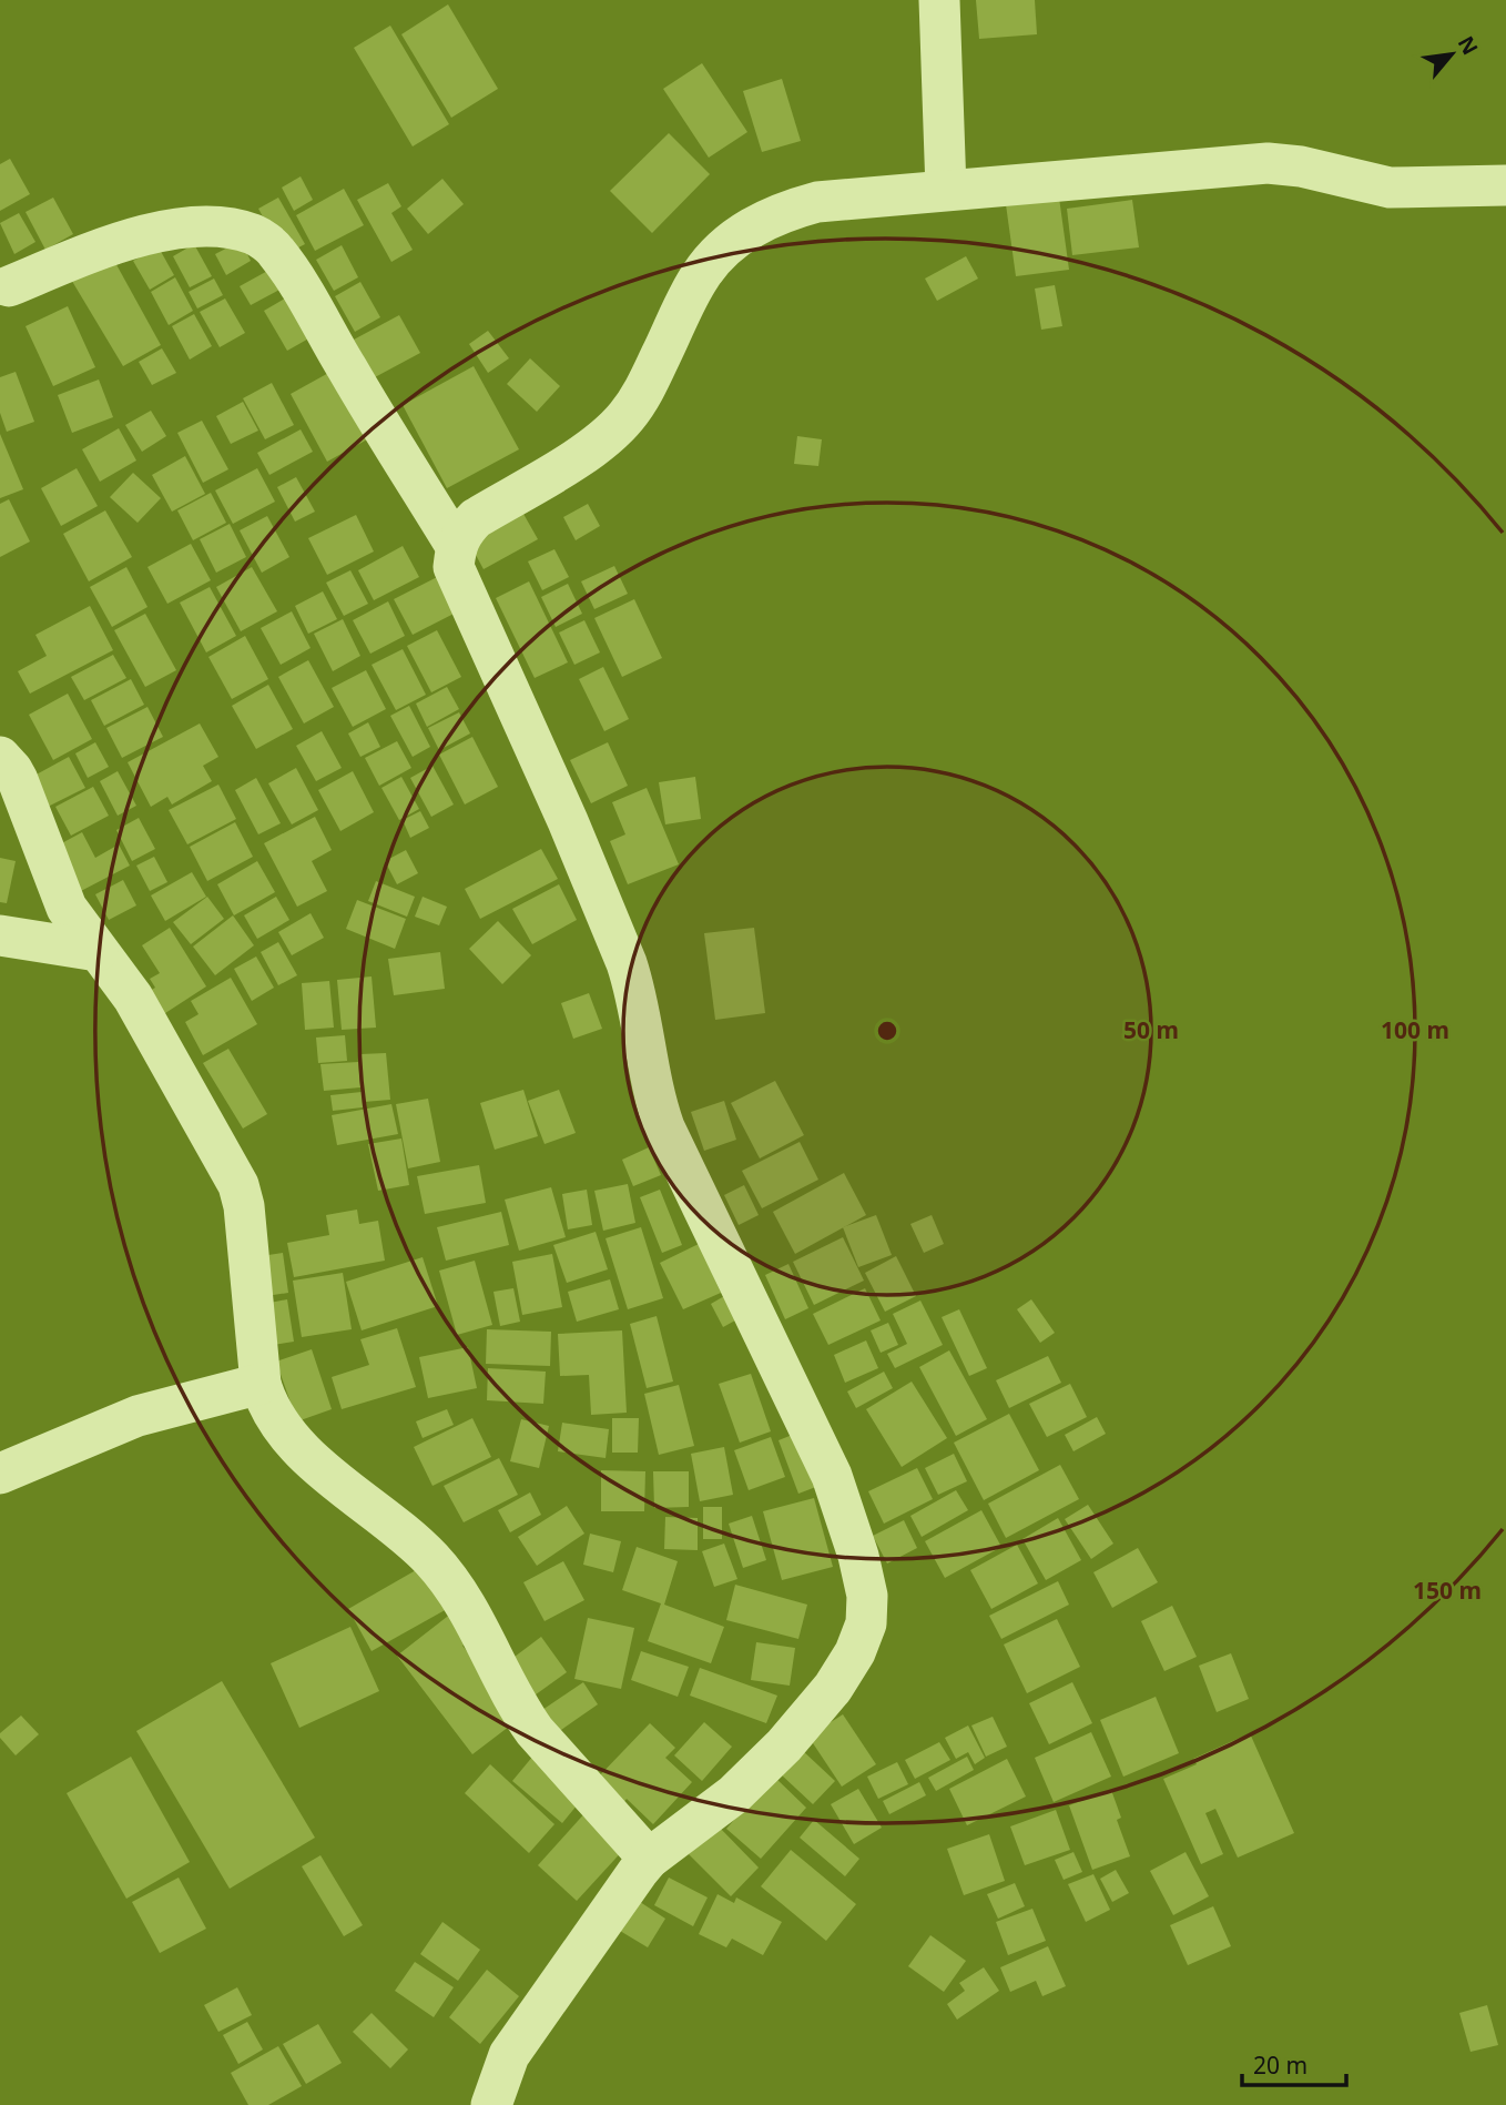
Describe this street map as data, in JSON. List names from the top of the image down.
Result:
{
  "scale_bar": "20 m",
  "north": "top right",
  "rings": ["50 m", "100 m", "150 m"]
}
